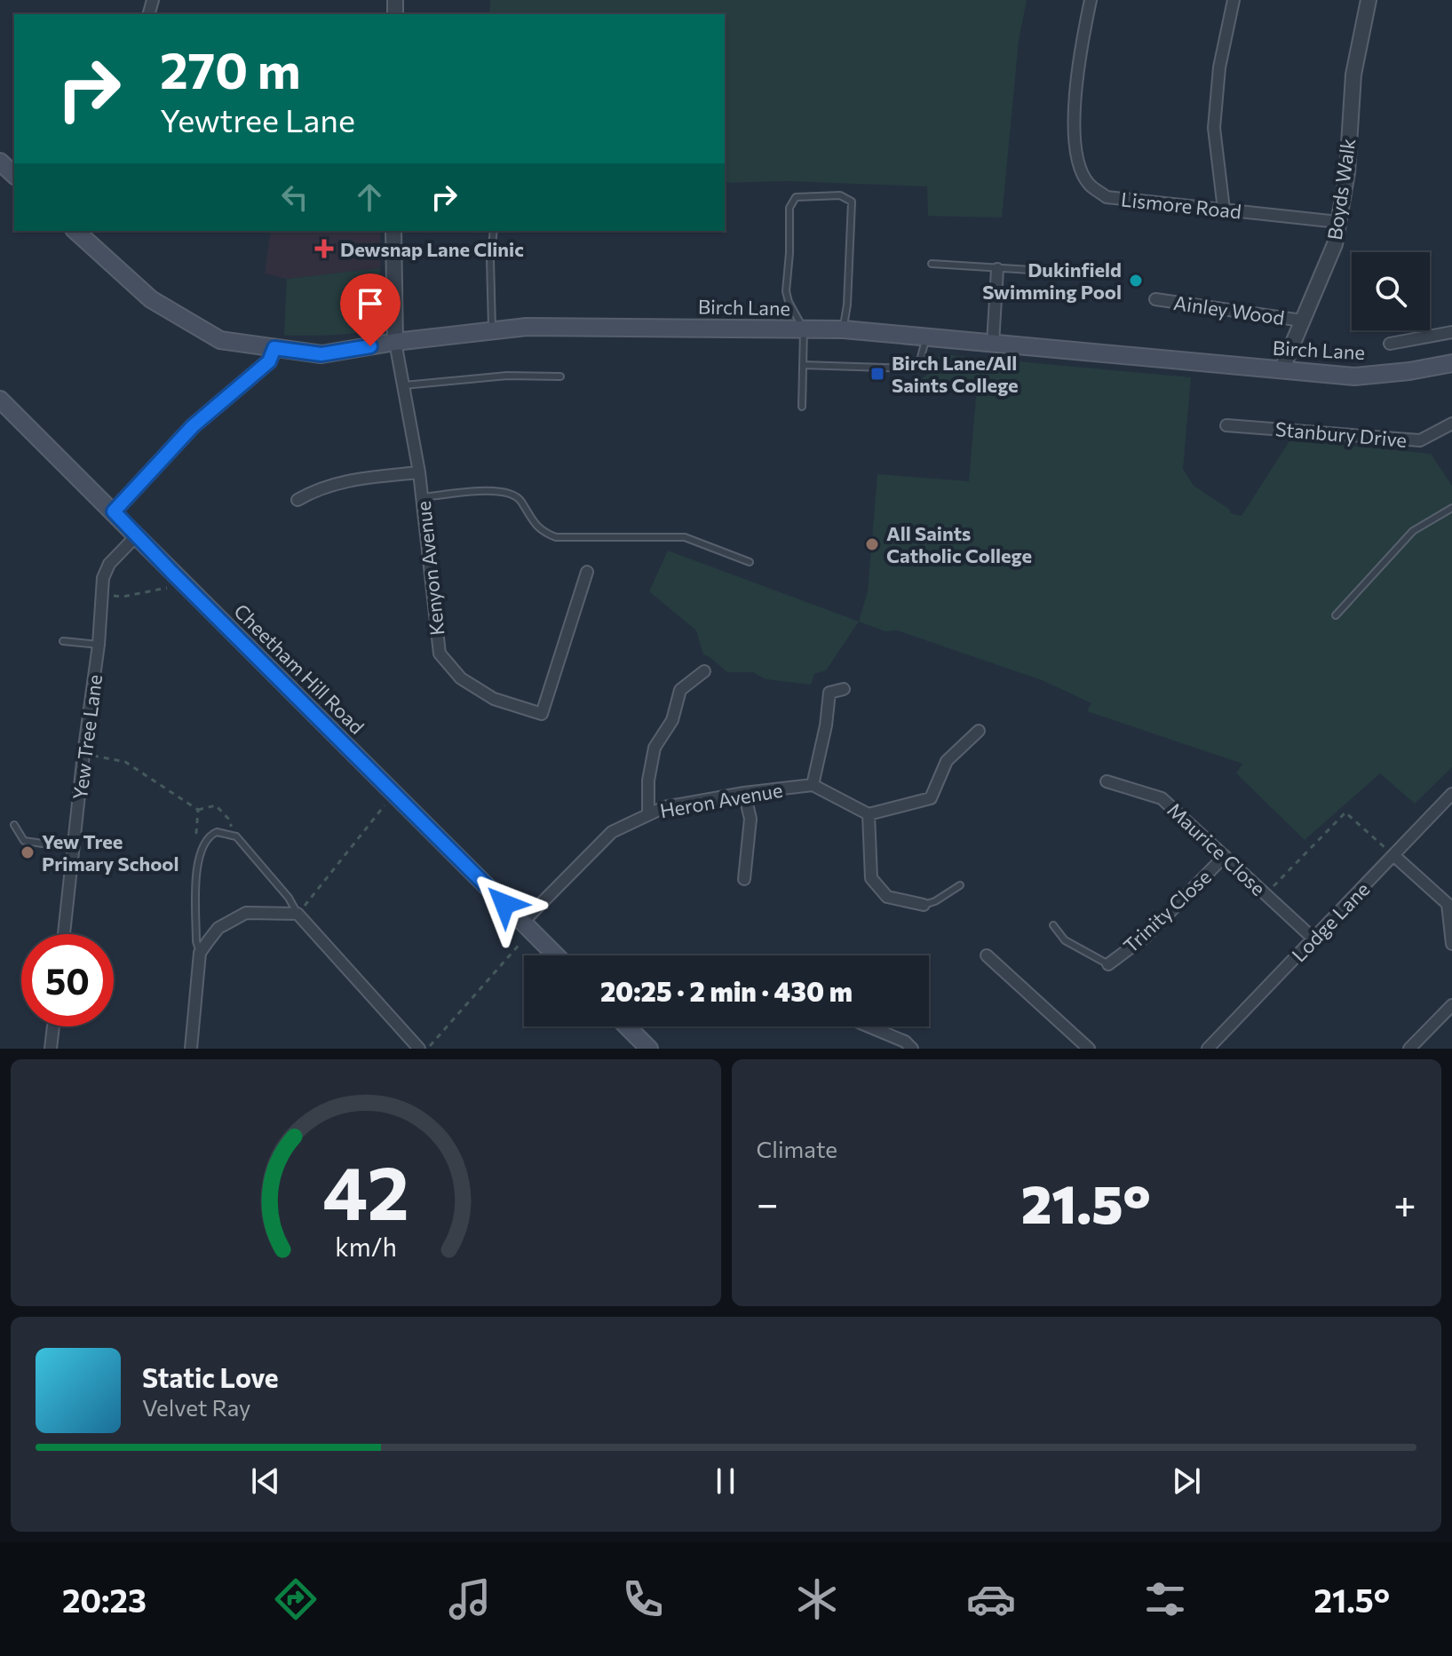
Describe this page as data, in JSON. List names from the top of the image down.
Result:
{
  "streets": {
    "main road": ["Birch Lane", "Cheetham Hill Road"],
    "street": [
      "Boyds Walk",
      "Lismore Road",
      "Ainley Wood",
      "Stanbury Drive",
      "Kenyon Avenue",
      "Yew Tree Lane",
      "Heron Avenue",
      "Maurice Close",
      "Trinity Close",
      "Lodge Lane"
    ]
  },
  "crossings": [
    ["Boyds Walk", "Lismore Road"],
    ["Boyds Walk", "Birch Lane"],
    ["Boyds Walk", "Ainley Wood"],
    ["Birch Lane", "Kenyon Avenue"],
    ["Cheetham Hill Road", "Yew Tree Lane"],
    ["Cheetham Hill Road", "Heron Avenue"],
    ["Maurice Close", "Trinity Close"],
    ["Maurice Close", "Lodge Lane"]
  ],
  "places": {
    "health": ["Dewsnap Lane Clinic"],
    "other": ["Dukinfield Swimming Pool", "All Saints Catholic College", "Yew Tree Primary School"],
    "transit": ["Birch Lane/All Saints College"]
  },
  "page": {
    "turn": ["270 m", "Yewtree Lane"],
    "limit": "50",
    "trip": "20:25 · 2 min · 430 m",
    "tile": "Climate",
    "heat": ["−", "21.5°", "+"],
    "song": ["Static Love", "Velvet Ray"],
    "tabs": ["20:23", "21.5°"],
    "gauge": ["42", "km/h"]
  }
}
